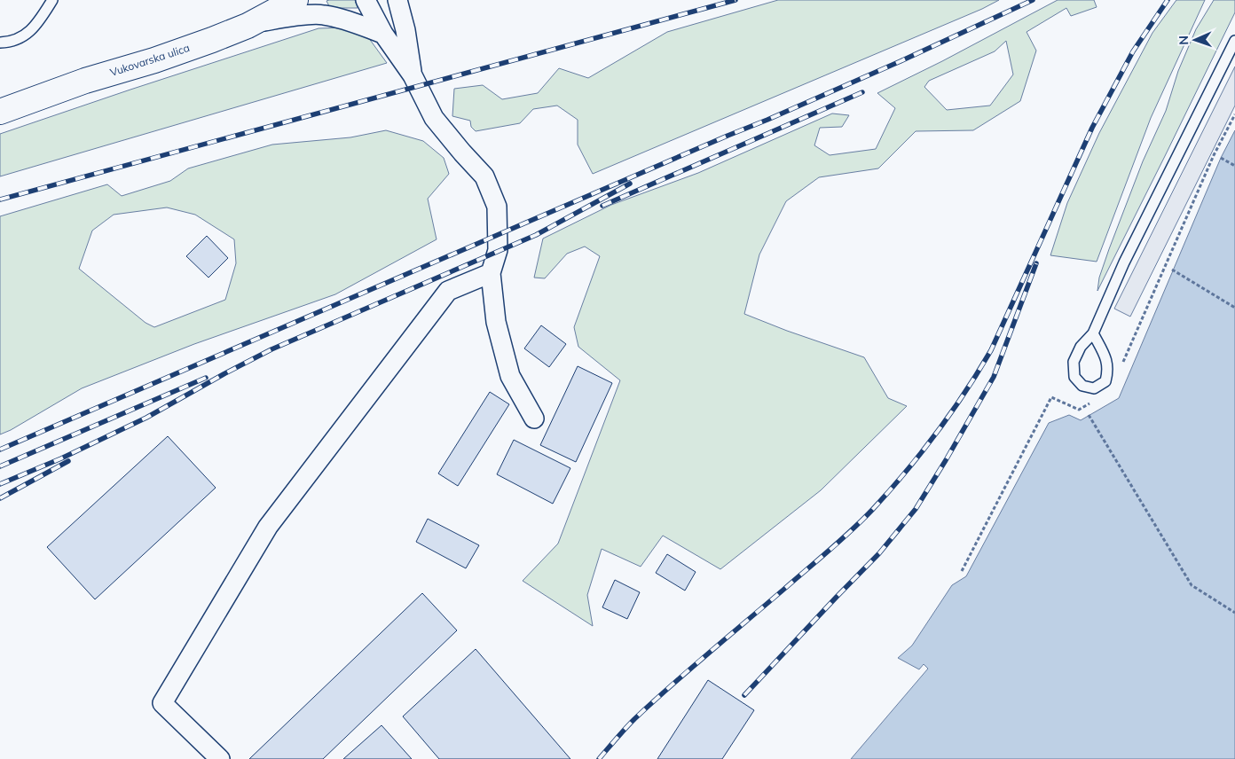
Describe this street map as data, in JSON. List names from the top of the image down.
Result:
{
  "streets": {
    "main road": ["Vukovarska ulica"]
  },
  "north": "left"
}
